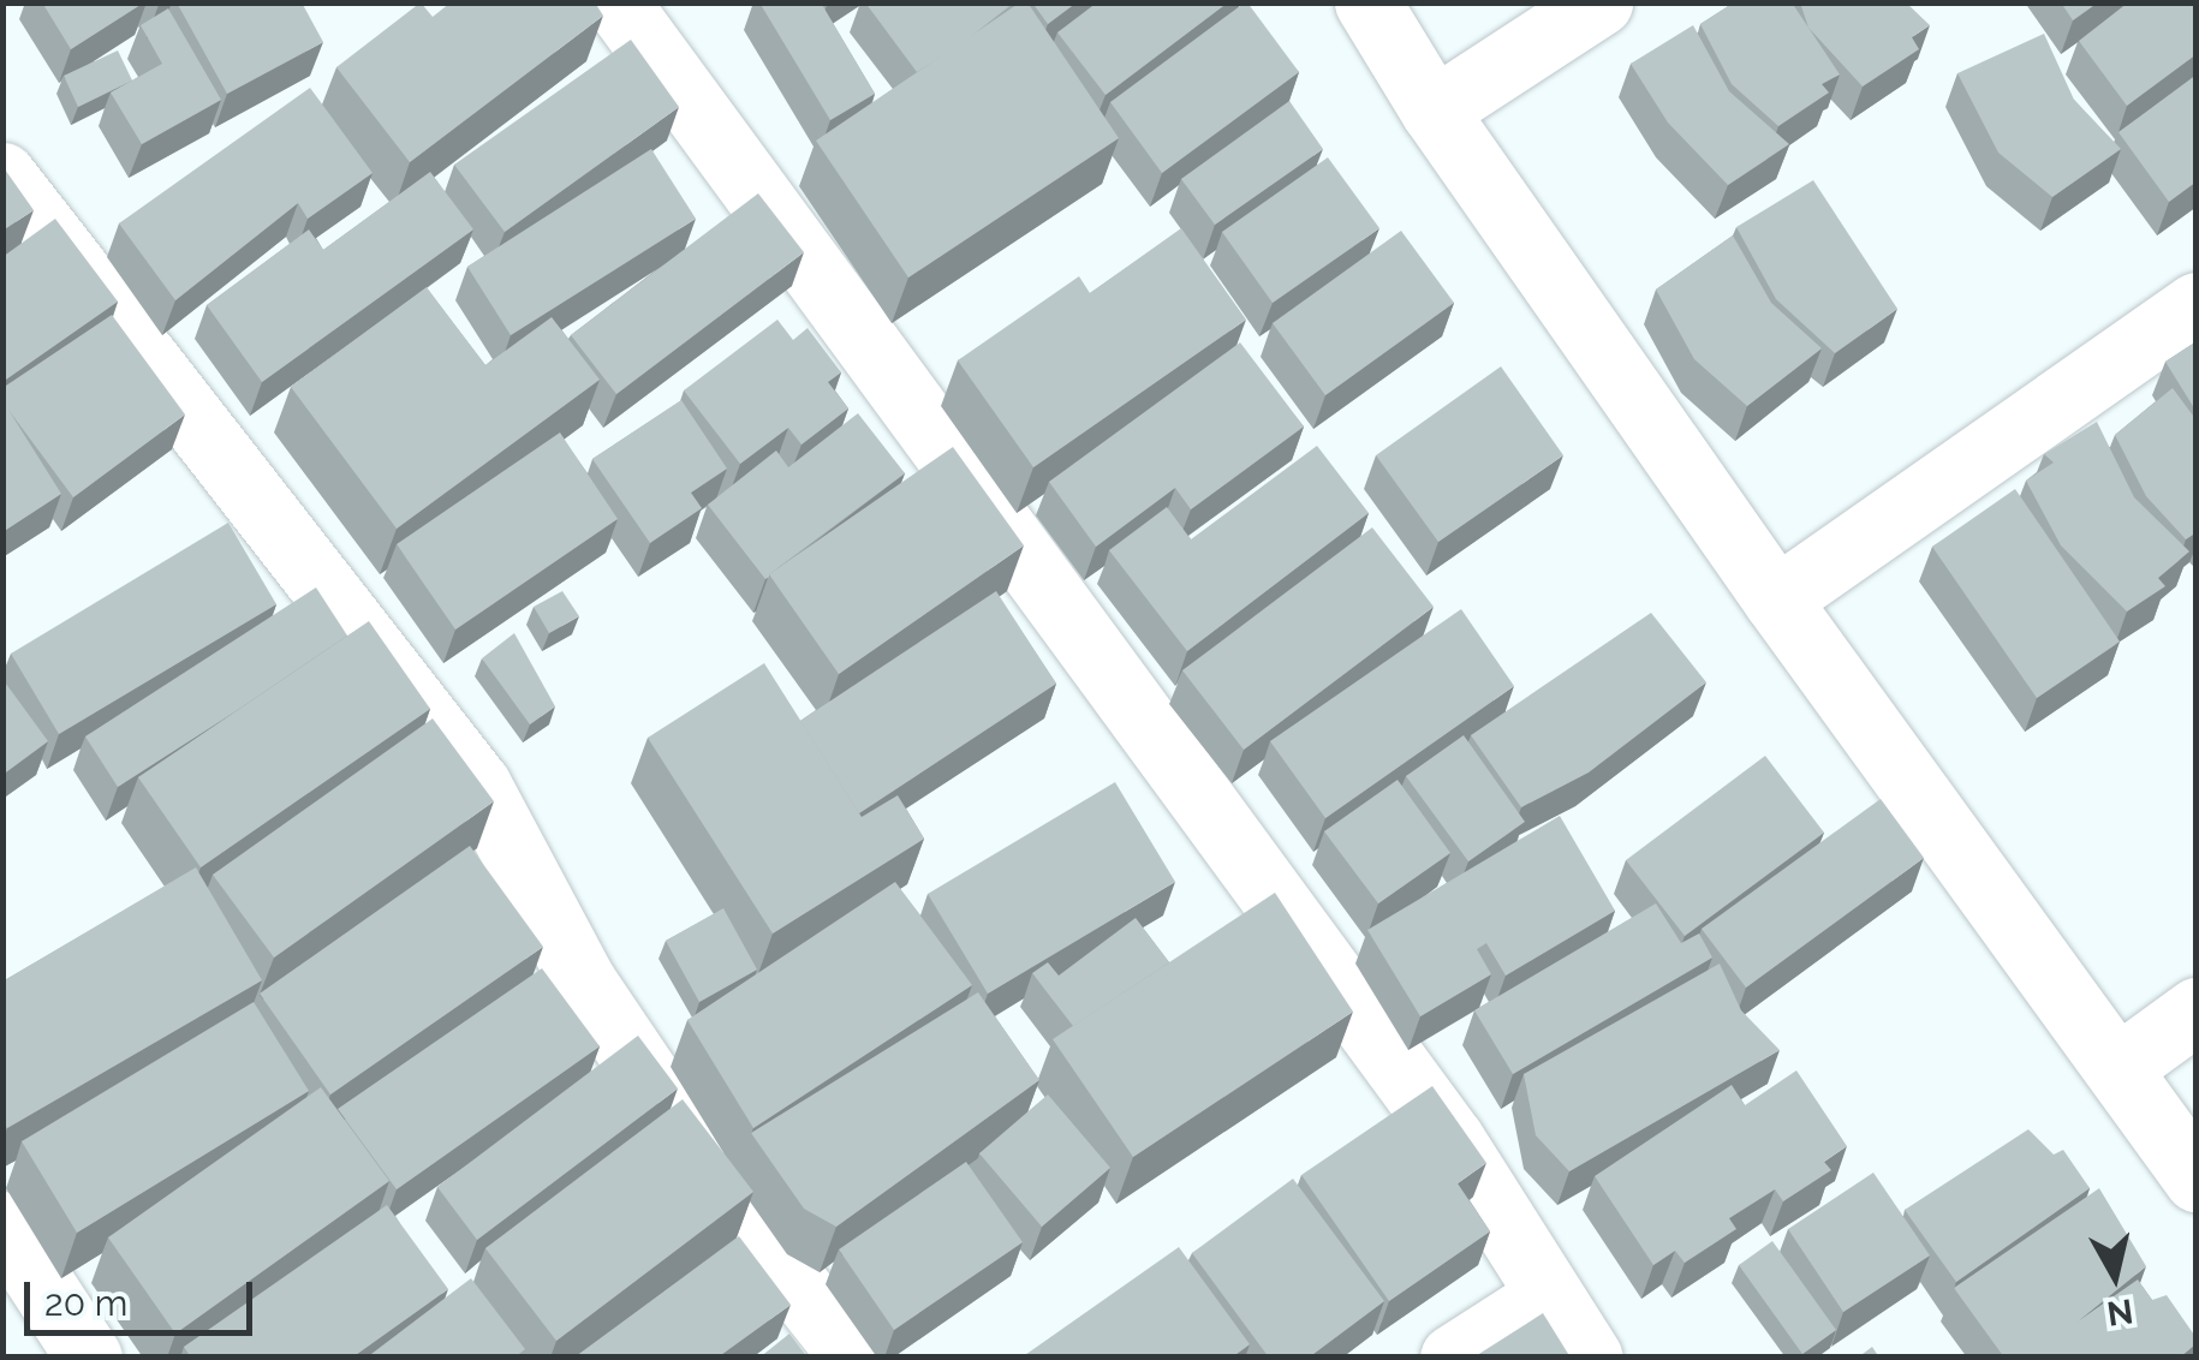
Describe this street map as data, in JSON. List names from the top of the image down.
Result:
{
  "scale_bar": "20 m",
  "north": "bottom"
}
